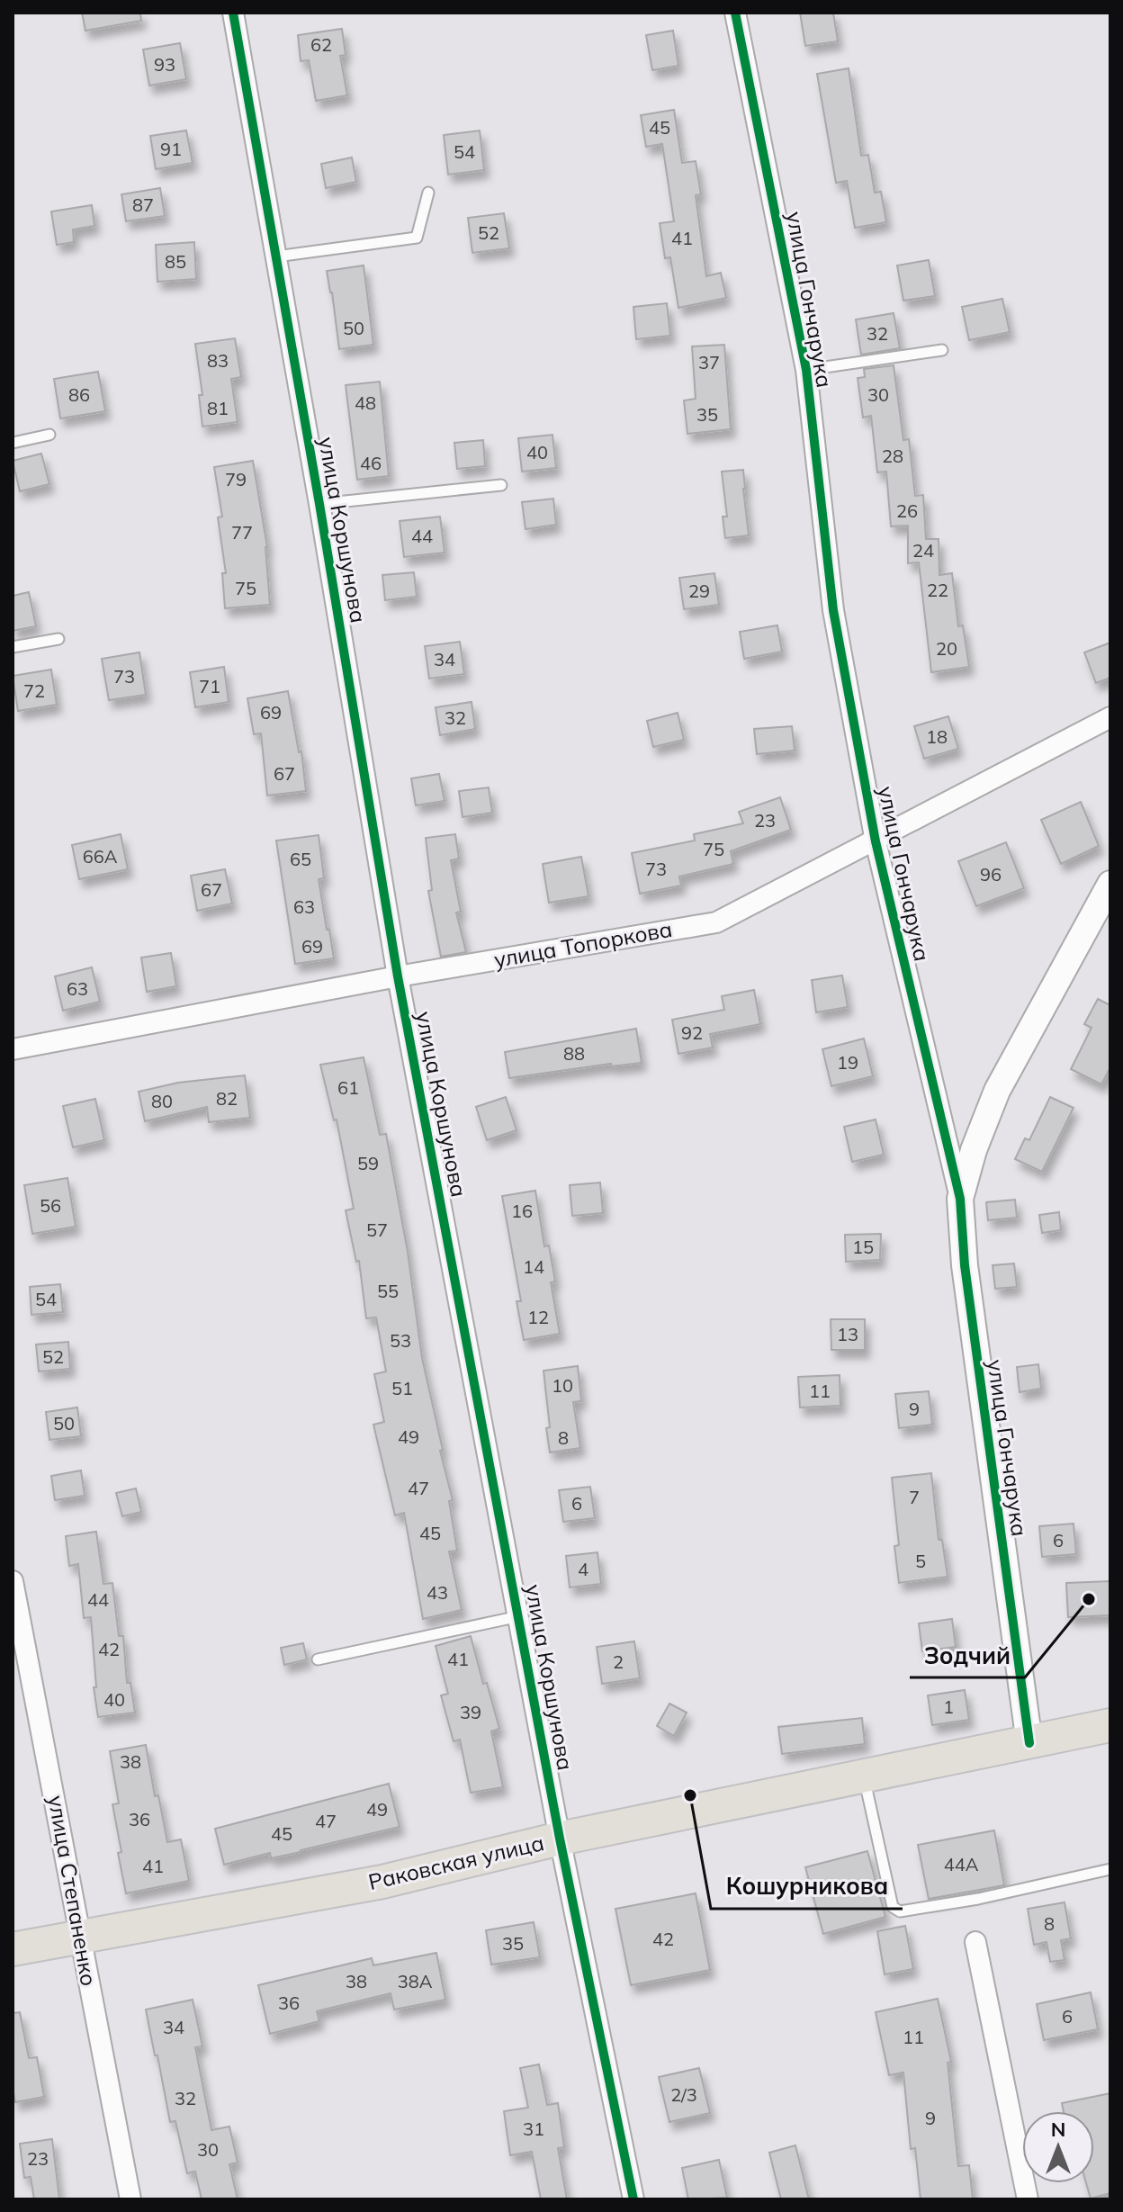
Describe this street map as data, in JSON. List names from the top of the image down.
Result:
{
  "streets": {
    "main road": ["Раковская улица"],
    "street": [
      "улица Гончарука",
      "улица Коршунова",
      "улица Топоркова",
      "улица Степаненко"
    ]
  },
  "crossings": [
    ["улица Гончарука", "улица Топоркова"],
    ["улица Гончарука", "Раковская улица"],
    ["улица Коршунова", "улица Топоркова"],
    ["улица Коршунова", "Раковская улица"],
    ["Раковская улица", "улица Степаненко"]
  ],
  "places": ["Зодчий", "Кошурникова"],
  "house_numbers": [
    "62",
    "93",
    "45",
    "91",
    "54",
    "87",
    "52",
    "41",
    "85",
    "50",
    "32",
    "83",
    "37",
    "86",
    "30",
    "48",
    "81",
    "35",
    "40",
    "28",
    "46",
    "79",
    "26",
    "77",
    "44",
    "24",
    "75",
    "22",
    "29",
    "20",
    "34",
    "73",
    "71",
    "72",
    "69",
    "32",
    "18",
    "67",
    "23",
    "75",
    "66А",
    "65",
    "73",
    "96",
    "67",
    "63",
    "69",
    "63",
    "92",
    "88",
    "19",
    "61",
    "82",
    "80",
    "59",
    "56",
    "16",
    "57",
    "15",
    "14",
    "55",
    "54",
    "12",
    "13",
    "53",
    "52",
    "10",
    "51",
    "11",
    "9",
    "50",
    "49",
    "8",
    "47",
    "7",
    "6",
    "45",
    "6",
    "5",
    "4",
    "43",
    "44",
    "42",
    "41",
    "2",
    "40",
    "1",
    "39",
    "38",
    "49",
    "36",
    "47",
    "45",
    "44А",
    "41",
    "8",
    "42",
    "35",
    "38",
    "38А",
    "36",
    "6",
    "34",
    "11",
    "2/3",
    "32",
    "9",
    "31",
    "30",
    "23"
  ],
  "north": "top"
}
